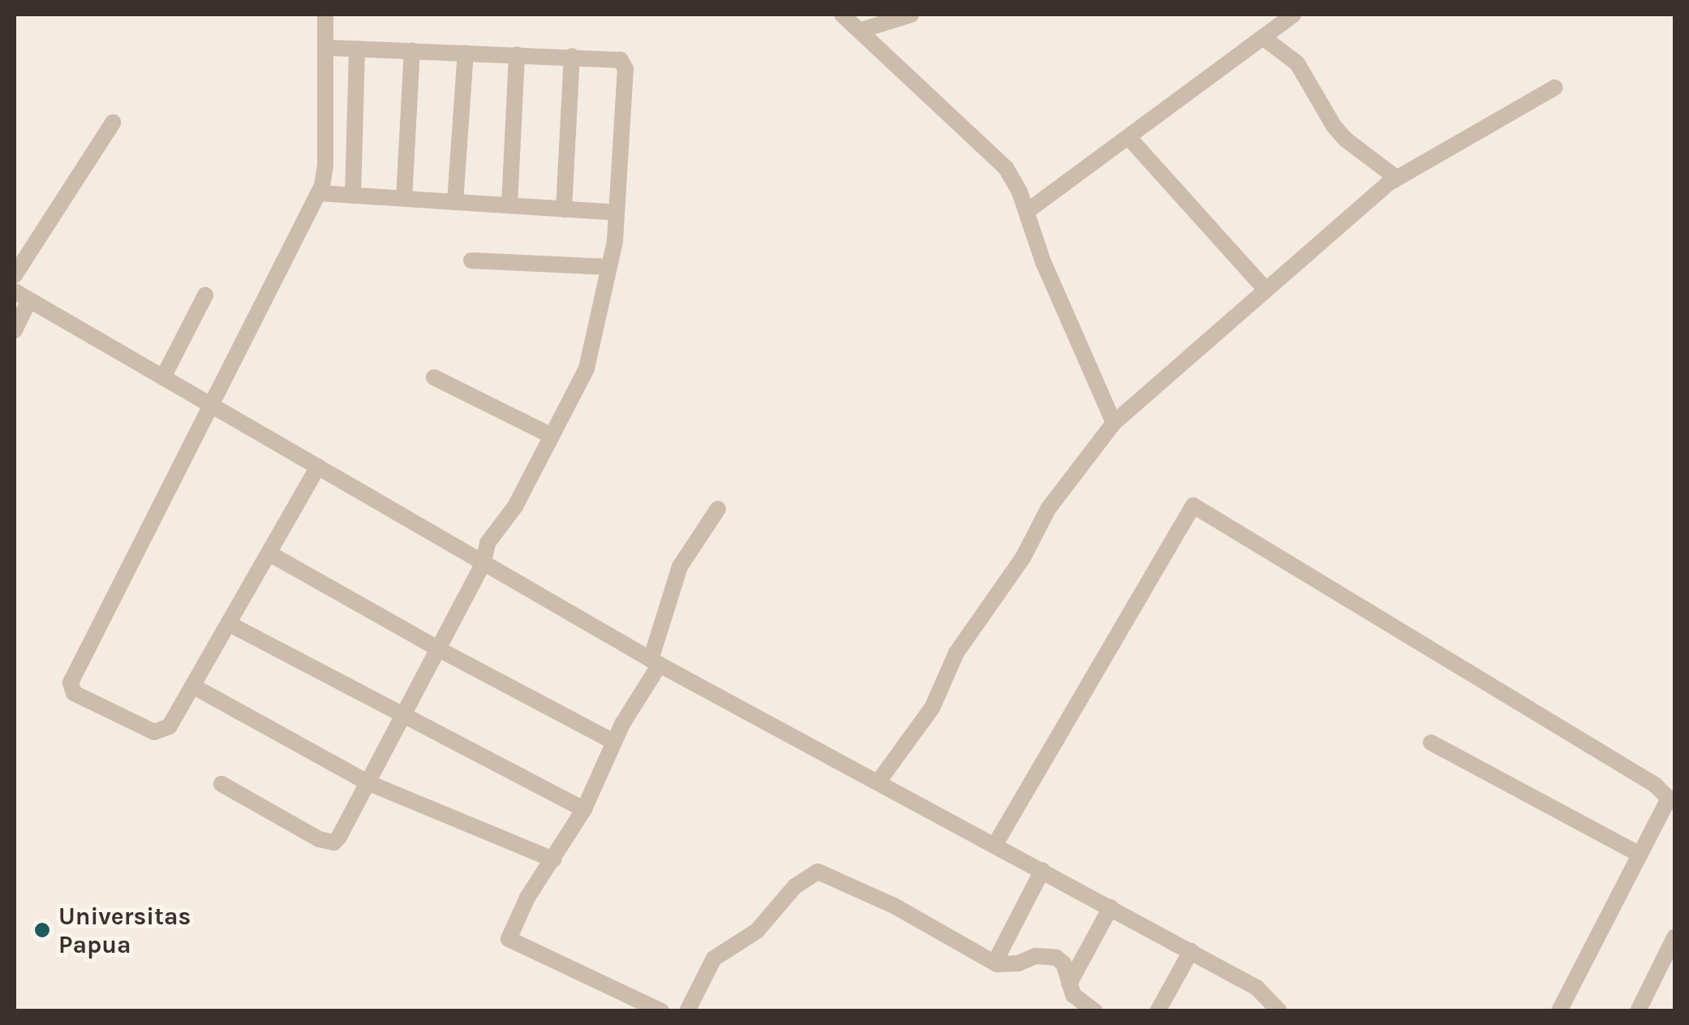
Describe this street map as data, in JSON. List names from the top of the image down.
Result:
{
  "places": ["Universitas Papua"]
}
